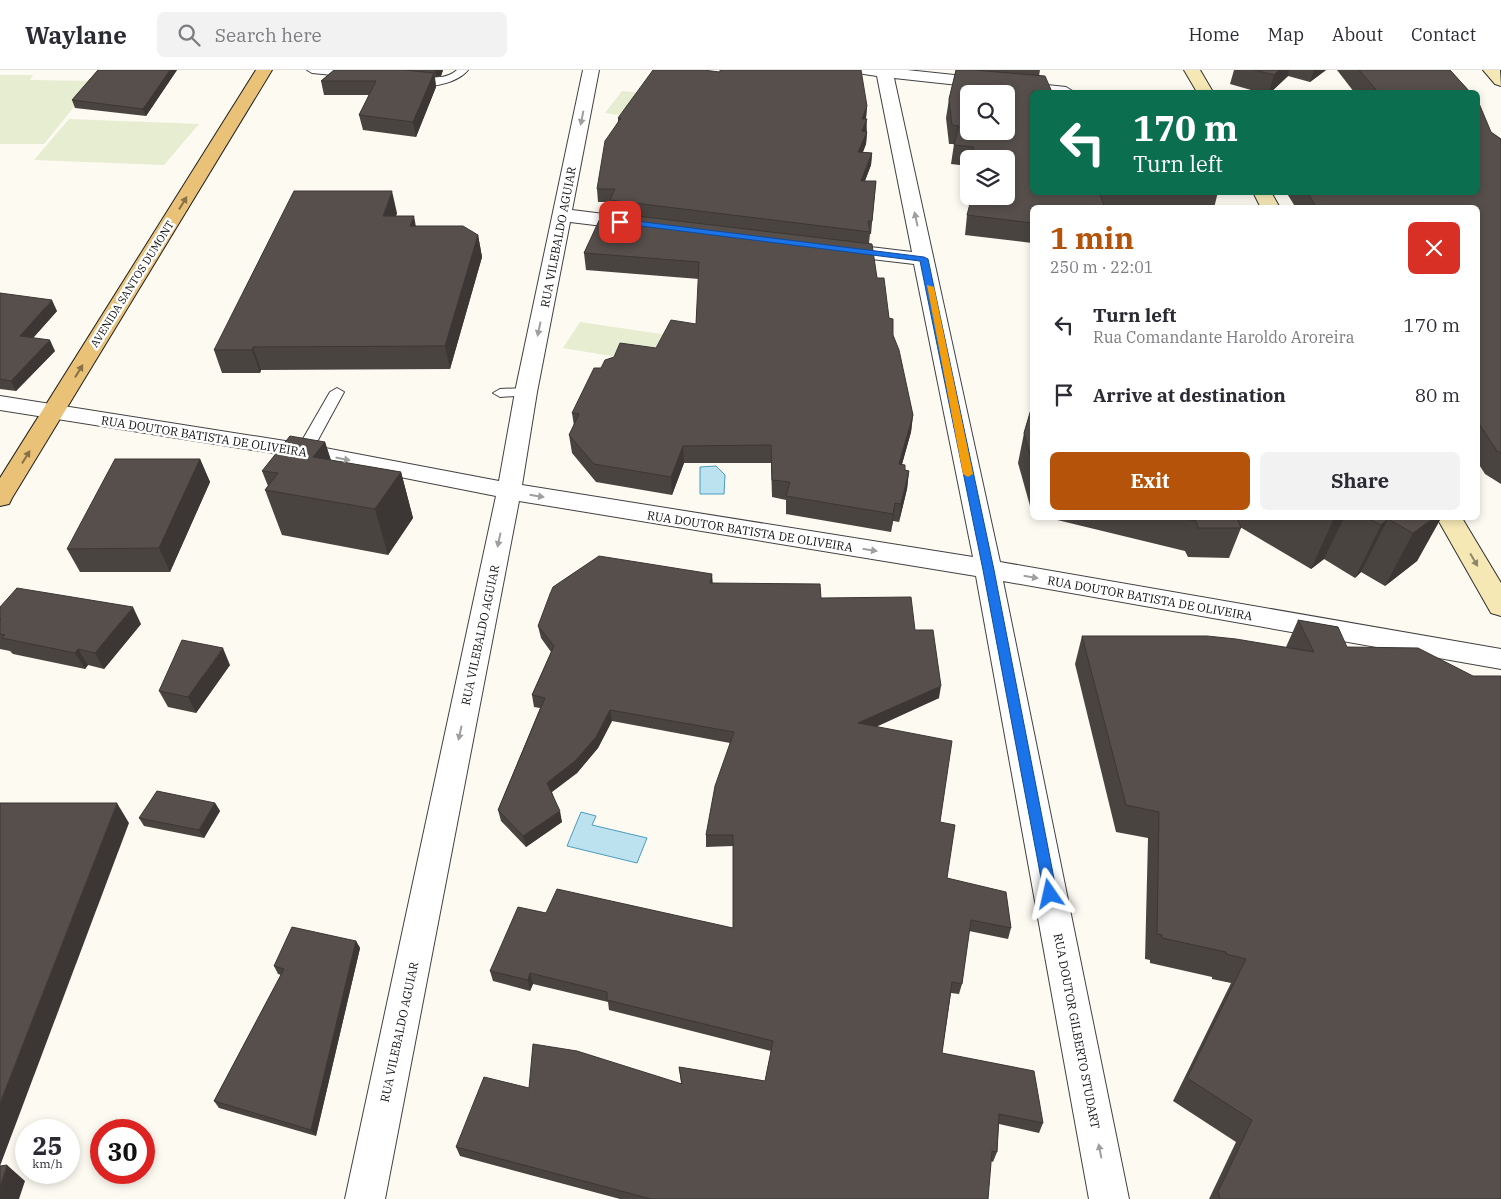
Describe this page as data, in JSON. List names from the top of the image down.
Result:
{
  "streets": {
    "main road": ["AVENIDA SANTOS DUMONT"],
    "street": ["RUA VILEBALDO AGUIAR", "RUA DOUTOR BATISTA DE OLIVEIRA", "RUA DOUTOR GILBERTO STUDART"]
  },
  "crossings": [
    ["RUA VILEBALDO AGUIAR", "RUA DOUTOR BATISTA DE OLIVEIRA"],
    ["AVENIDA SANTOS DUMONT", "RUA DOUTOR BATISTA DE OLIVEIRA"],
    ["RUA DOUTOR BATISTA DE OLIVEIRA", "RUA DOUTOR GILBERTO STUDART"]
  ],
  "one_way": [
    "RUA VILEBALDO AGUIAR",
    "AVENIDA SANTOS DUMONT",
    "RUA DOUTOR BATISTA DE OLIVEIRA",
    "RUA DOUTOR GILBERTO STUDART"
  ],
  "page": {
    "header": "Waylane",
    "search": "Search here",
    "nav": [
      "Home",
      "Map",
      "About",
      "Contact"
    ],
    "turn": ["170 m", "Turn left"],
    "heading": ["1 min", "250 m · 22:01"],
    "list": [
      {
        "name": "Turn left",
        "note": "Rua Comandante Haroldo Aroreira",
        "value": "170 m"
      },
      {
        "name": "Arrive at destination",
        "value": "80 m"
      }
    ],
    "buttons": ["Exit", "Share"],
    "speed": "25 km/h",
    "limit": "30"
  }
}
